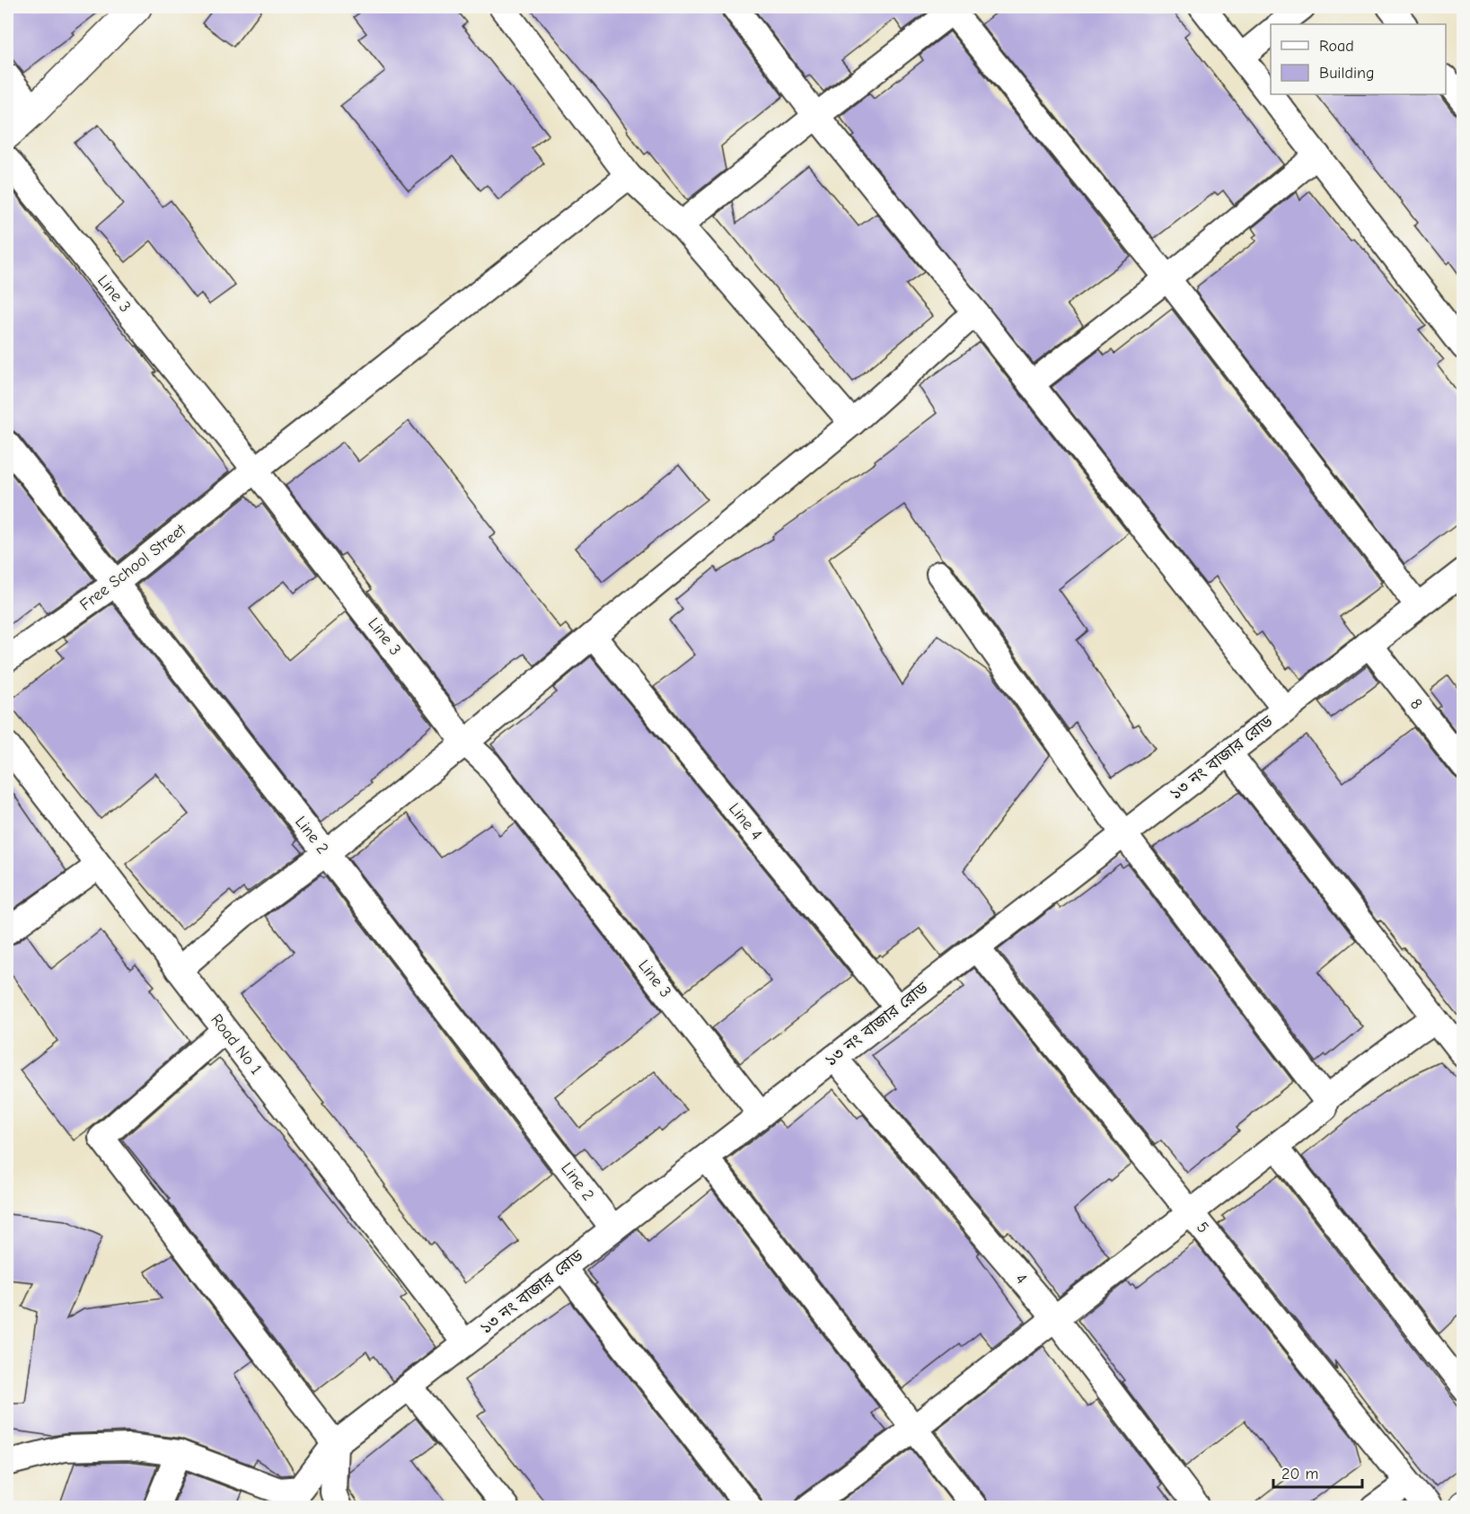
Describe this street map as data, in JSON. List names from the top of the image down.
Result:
{
  "streets": {
    "street": [
      "Line 3",
      "Free School Street",
      "8",
      "১৩ নং বাজার রোড",
      "Line 4",
      "Line 2",
      "Road No 1",
      "5",
      "4"
    ]
  },
  "crossings": [
    ["Line 3", "Free School Street"],
    ["Line 3", "১৩ নং বাজার রোড"],
    ["Free School Street", "Line 2"],
    ["8", "১৩ নং বাজার রোড"],
    ["১৩ নং বাজার রোড", "Line 4"],
    ["১৩ নং বাজার রোড", "Line 2"],
    ["১৩ নং বাজার রোড", "Road No 1"],
    ["১৩ নং বাজার রোড", "5"],
    ["১৩ নং বাজার রোড", "4"]
  ],
  "legend": ["Road", "Building"],
  "scale_bar": "20 m"
}
